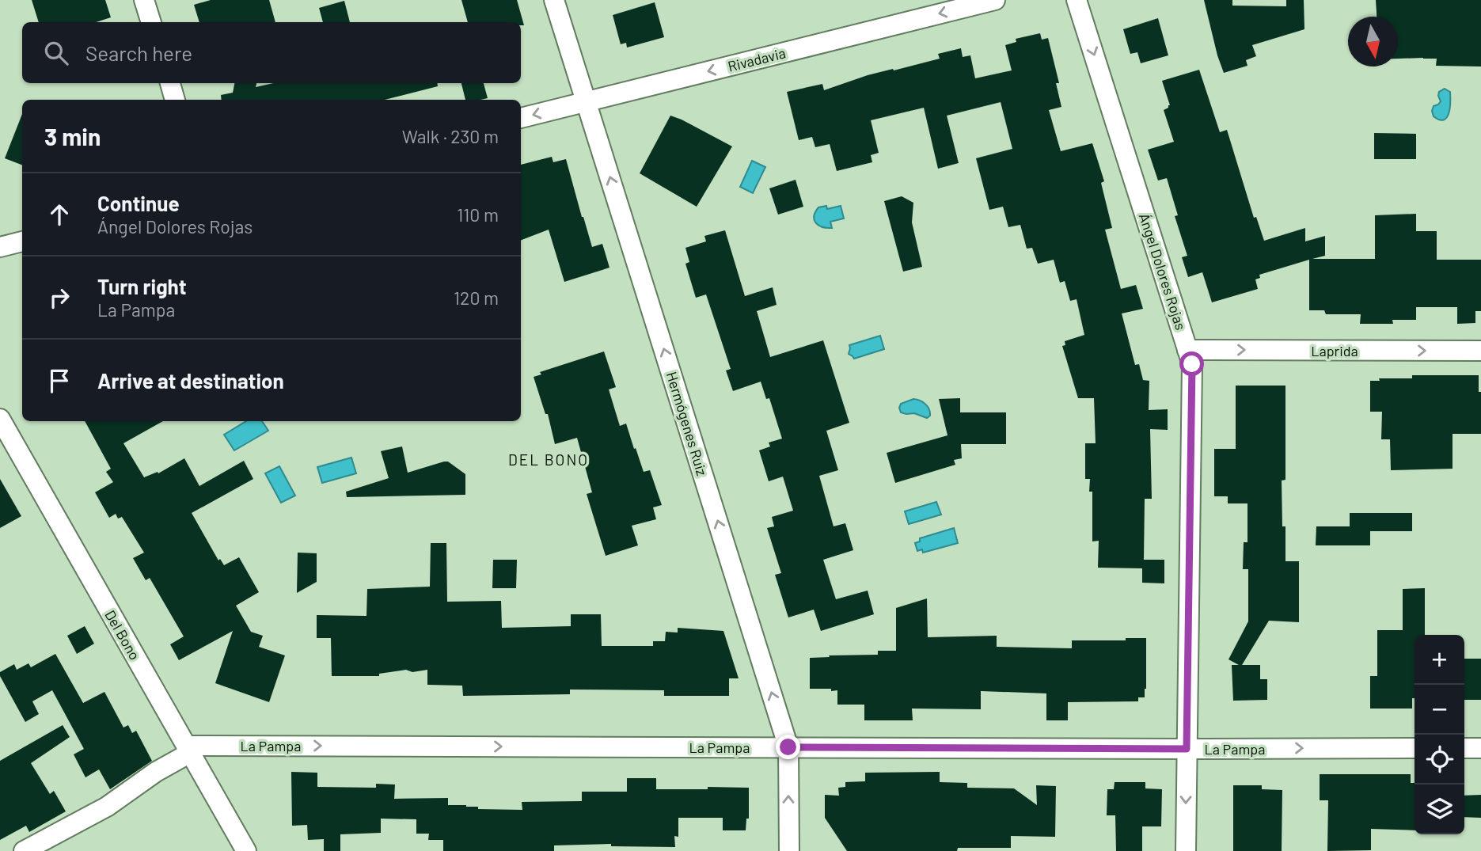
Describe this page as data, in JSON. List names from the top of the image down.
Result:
{
  "streets": {
    "street": [
      "Rivadavia",
      "Ángel Dolores Rojas",
      "Laprida",
      "Hermógenes Ruiz",
      "Del Bono",
      "La Pampa"
    ]
  },
  "crossings": [
    ["Rivadavia", "Hermógenes Ruiz"],
    ["Ángel Dolores Rojas", "Laprida"],
    ["Ángel Dolores Rojas", "La Pampa"],
    ["Hermógenes Ruiz", "La Pampa"],
    ["Del Bono", "La Pampa"]
  ],
  "one_way": [
    "Rivadavia",
    "Ángel Dolores Rojas",
    "Laprida",
    "Hermógenes Ruiz",
    "La Pampa"
  ],
  "districts": ["DEL BONO"],
  "north": "bottom",
  "page": {
    "search": "Search here",
    "heading": ["3 min", "Walk · 230 m"],
    "list": [
      ["Continue", "Ángel Dolores Rojas", "110 m"],
      ["Turn right", "La Pampa", "120 m"],
      "Arrive at destination"
    ],
    "map_buttons": ["+", "−"]
  }
}
